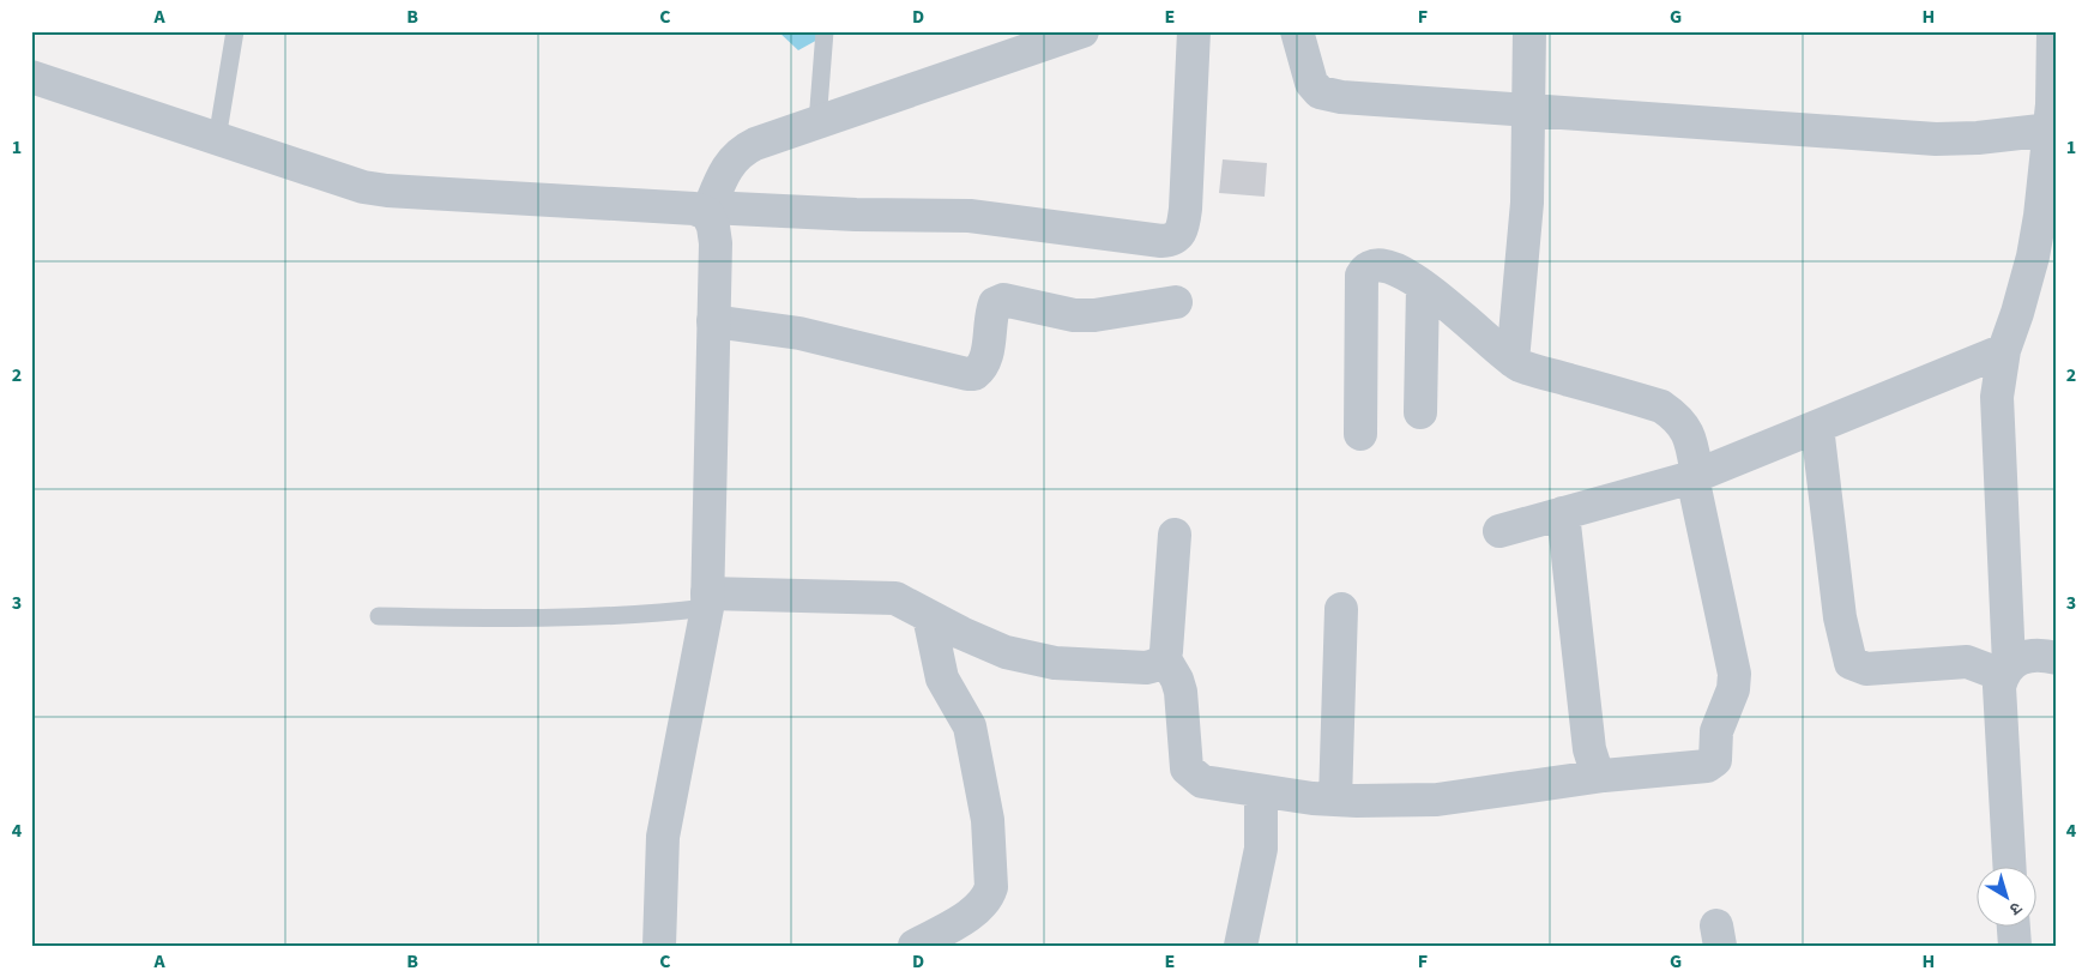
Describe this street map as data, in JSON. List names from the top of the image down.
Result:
{
  "north": "bottom right",
  "grid": {
    "columns": [
      "A",
      "B",
      "C",
      "D",
      "E",
      "F",
      "G",
      "H"
    ],
    "rows": [
      "1",
      "2",
      "3",
      "4"
    ]
  }
}
